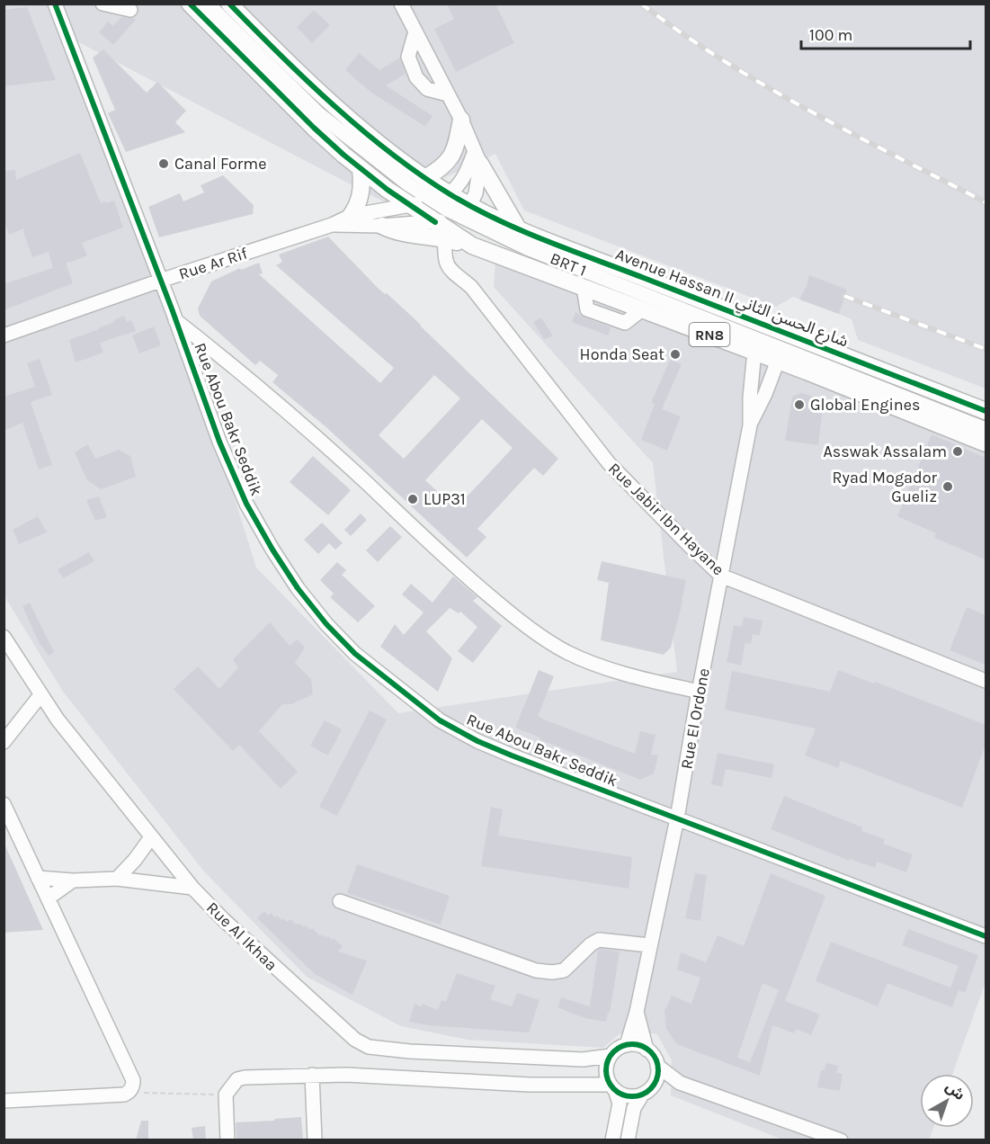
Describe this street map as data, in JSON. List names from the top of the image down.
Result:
{
  "streets": {
    "main road": ["Avenue Hassan II شارع الحسن الثاني", "RN8"],
    "street": [
      "Rue Ar Rif",
      "BRT 1",
      "Rue Abou Bakr Seddik",
      "Rue Jabir Ibn Hayane",
      "Rue El Ordone",
      "Rue Al Ikhaa"
    ]
  },
  "crossings": [
    ["Rue Ar Rif", "BRT 1"],
    ["Rue Ar Rif", "Avenue Hassan II شارع الحسن الثاني"],
    ["Rue Ar Rif", "RN8"],
    ["Rue Ar Rif", "Rue Abou Bakr Seddik"],
    ["BRT 1", "Avenue Hassan II شارع الحسن الثاني"],
    ["BRT 1", "RN8"],
    ["BRT 1", "Rue El Ordone"],
    ["Avenue Hassan II شارع الحسن الثاني", "RN8"],
    ["Avenue Hassan II شارع الحسن الثاني", "Rue El Ordone"],
    ["Rue Abou Bakr Seddik", "Rue El Ordone"],
    ["Rue Jabir Ibn Hayane", "Rue El Ordone"],
    ["Rue El Ordone", "Rue Al Ikhaa"]
  ],
  "places": [
    "Canal Forme",
    "Honda Seat",
    "Global Engines",
    "Asswak Assalam",
    "Ryad Mogador Gueliz",
    "LUP31"
  ],
  "scale_bar": "100 m",
  "north": "top right"
}
